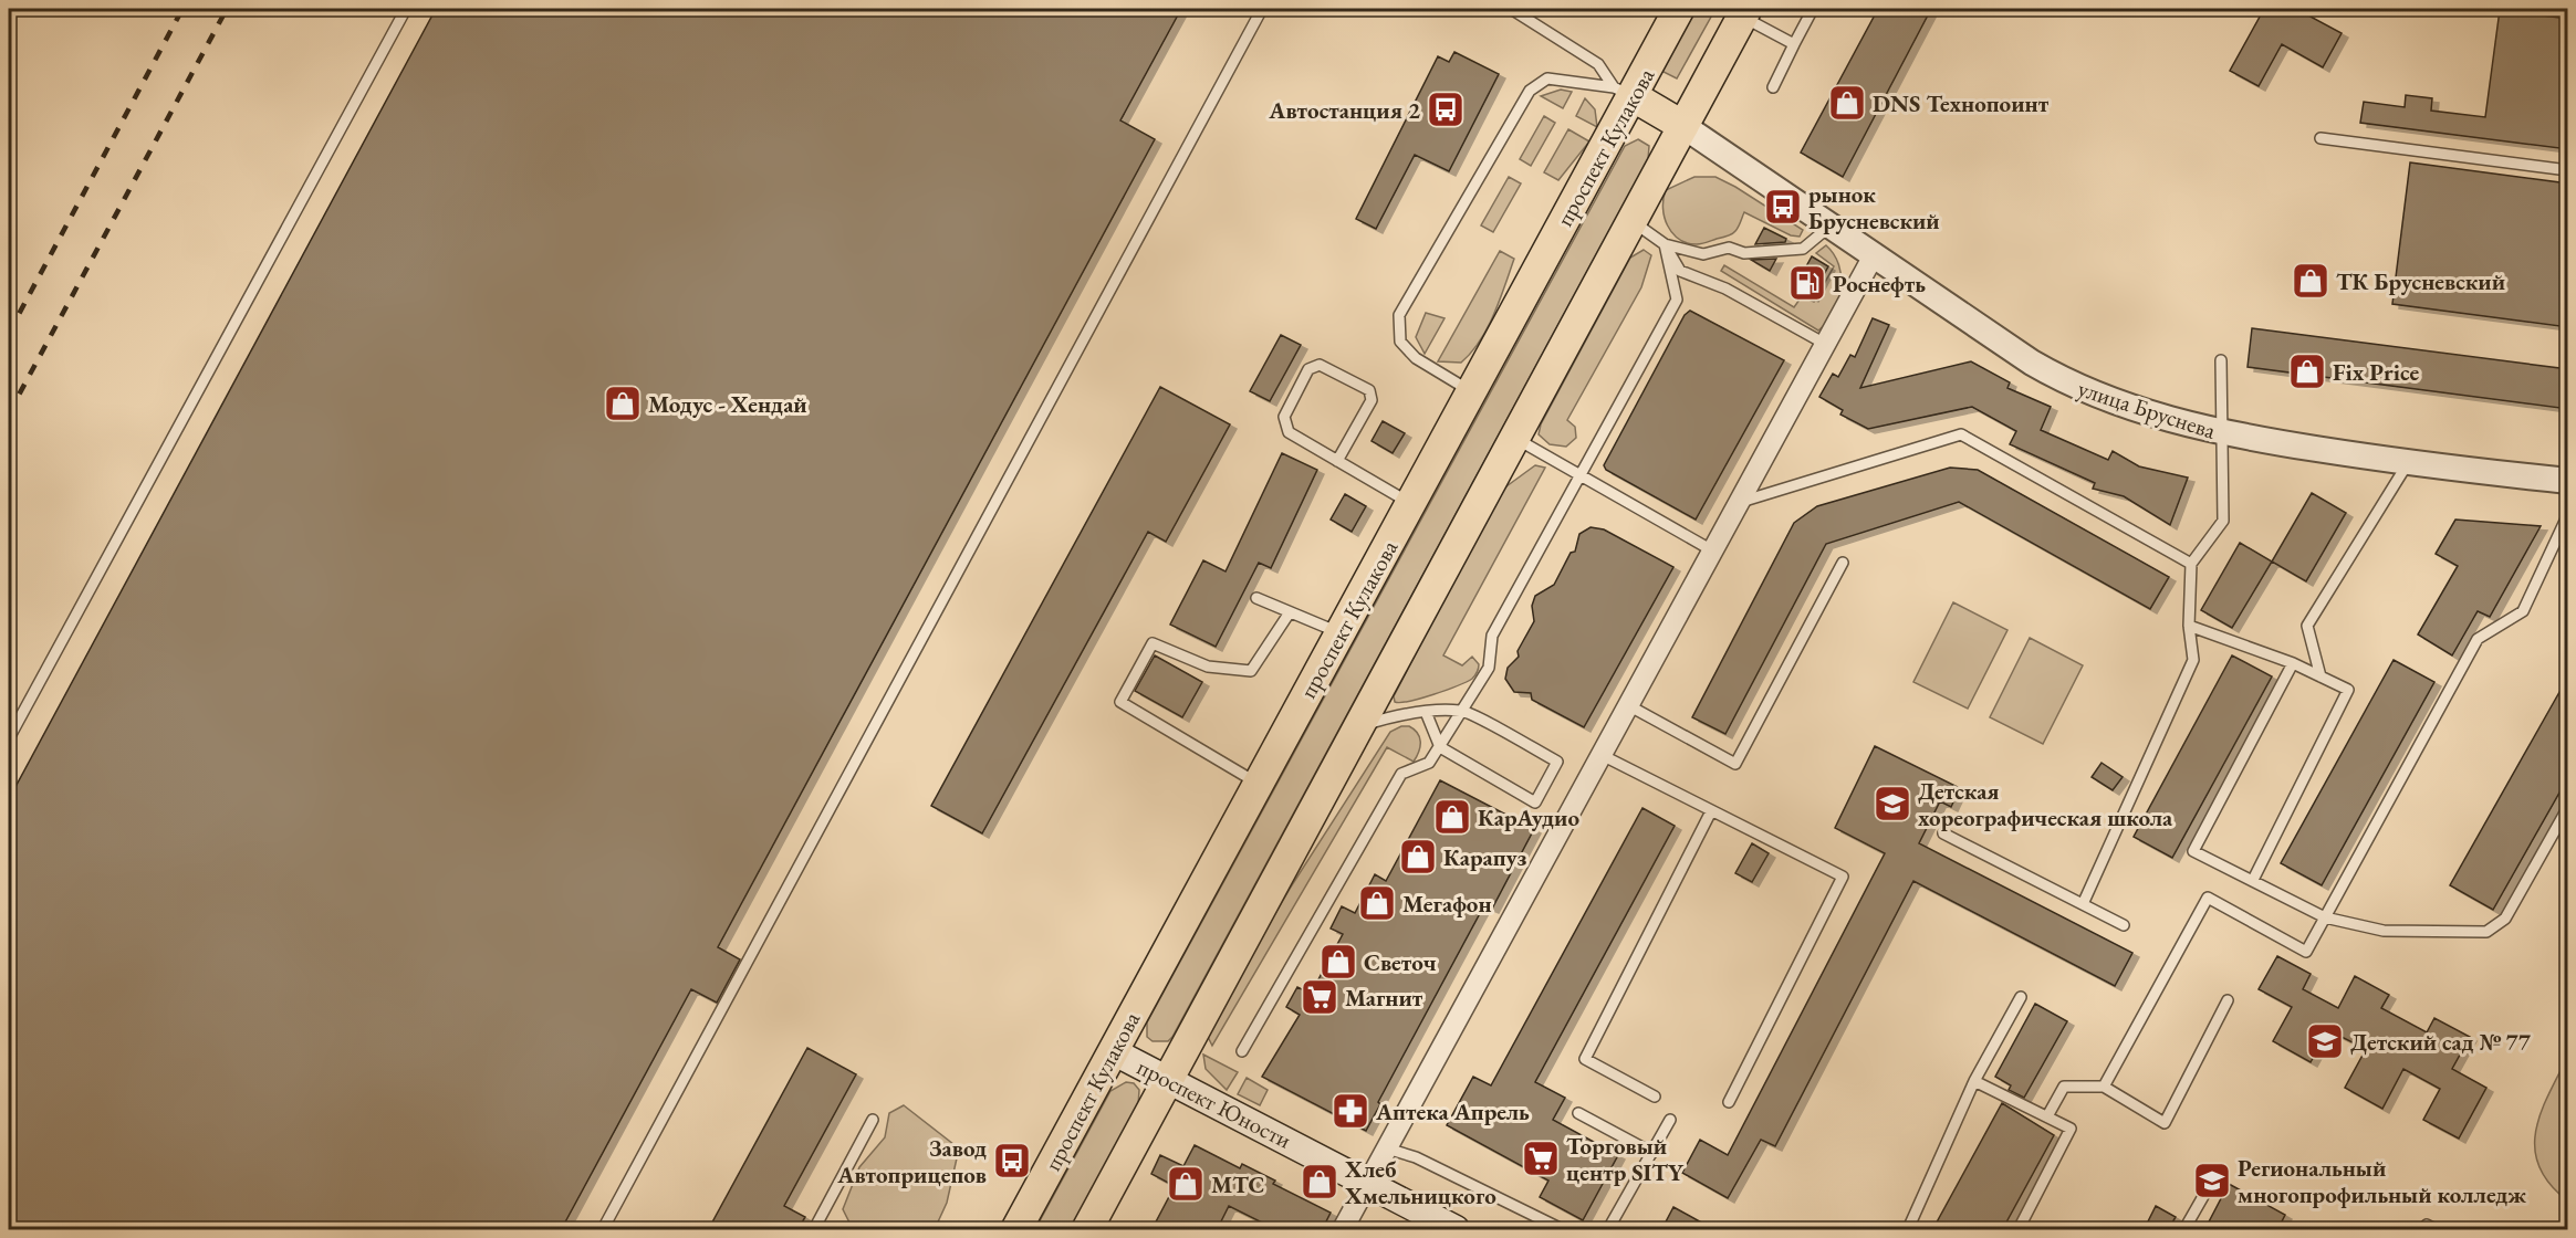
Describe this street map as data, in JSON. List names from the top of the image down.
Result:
{
  "streets": {
    "main road": ["проспект Кулакова", "проспект Юности"],
    "street": ["улица Бруснева"]
  },
  "crossings": [
    ["проспект Кулакова", "проспект Юности"]
  ],
  "places": {
    "shop": [
      "DNS Технопоинт",
      "ТК Брусневский",
      "Fix Price",
      "Модус - Хендай",
      "КарАудио",
      "Карапуз",
      "Мегафон",
      "Светоч",
      "Хлеб Хмельницкого",
      "МТС"
    ],
    "bus stop": ["Автостанция 2", "рынок Брусневский", "Завод Автоприцепов"],
    "fuel station": ["Роснефть"],
    "school or university": ["Детская хореографическая школа", "Детский сад № 77", "Региональный многопрофильный колледж"],
    "supermarket": ["Магнит", "Торговый центр SITY"],
    "pharmacy": ["Аптека Апрель"]
  }
}
